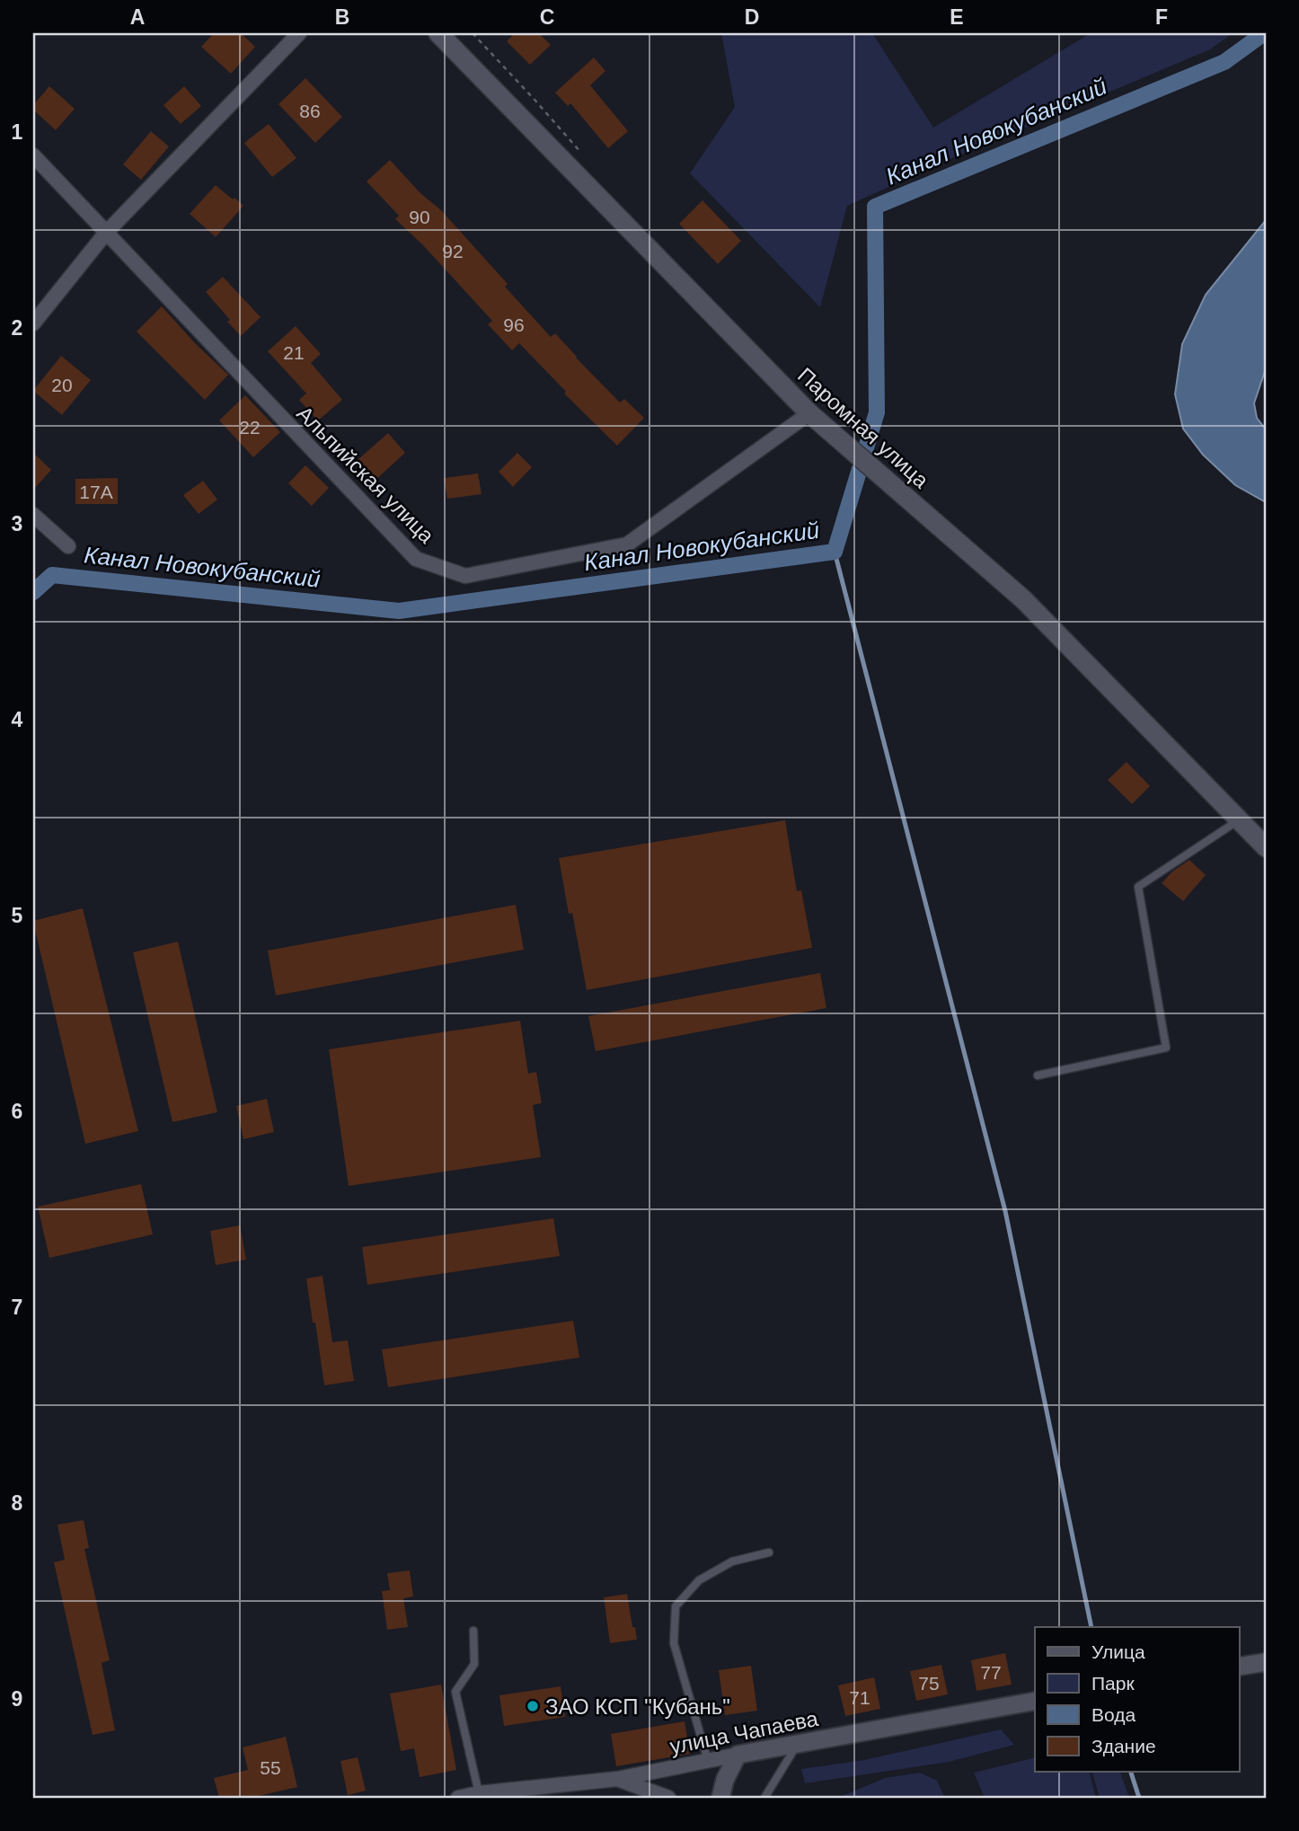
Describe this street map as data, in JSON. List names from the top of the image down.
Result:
{
  "streets": {
    "main road": ["Паромная улица"],
    "street": ["Альпийская улица", "улица Чапаева"]
  },
  "crossings": [
    ["Паромная улица", "Альпийская улица"]
  ],
  "water": ["Канал Новокубанский"],
  "places": ["ЗАО КСП \"Кубань\""],
  "house_numbers": [
    "86",
    "90",
    "92",
    "96",
    "21",
    "20",
    "22",
    "17А",
    "77",
    "75",
    "71",
    "55"
  ],
  "legend": [
    "Улица",
    "Парк",
    "Вода",
    "Здание"
  ],
  "grid": {
    "columns": [
      "A",
      "B",
      "C",
      "D",
      "E",
      "F"
    ],
    "rows": [
      "1",
      "2",
      "3",
      "4",
      "5",
      "6",
      "7",
      "8",
      "9"
    ]
  }
}
